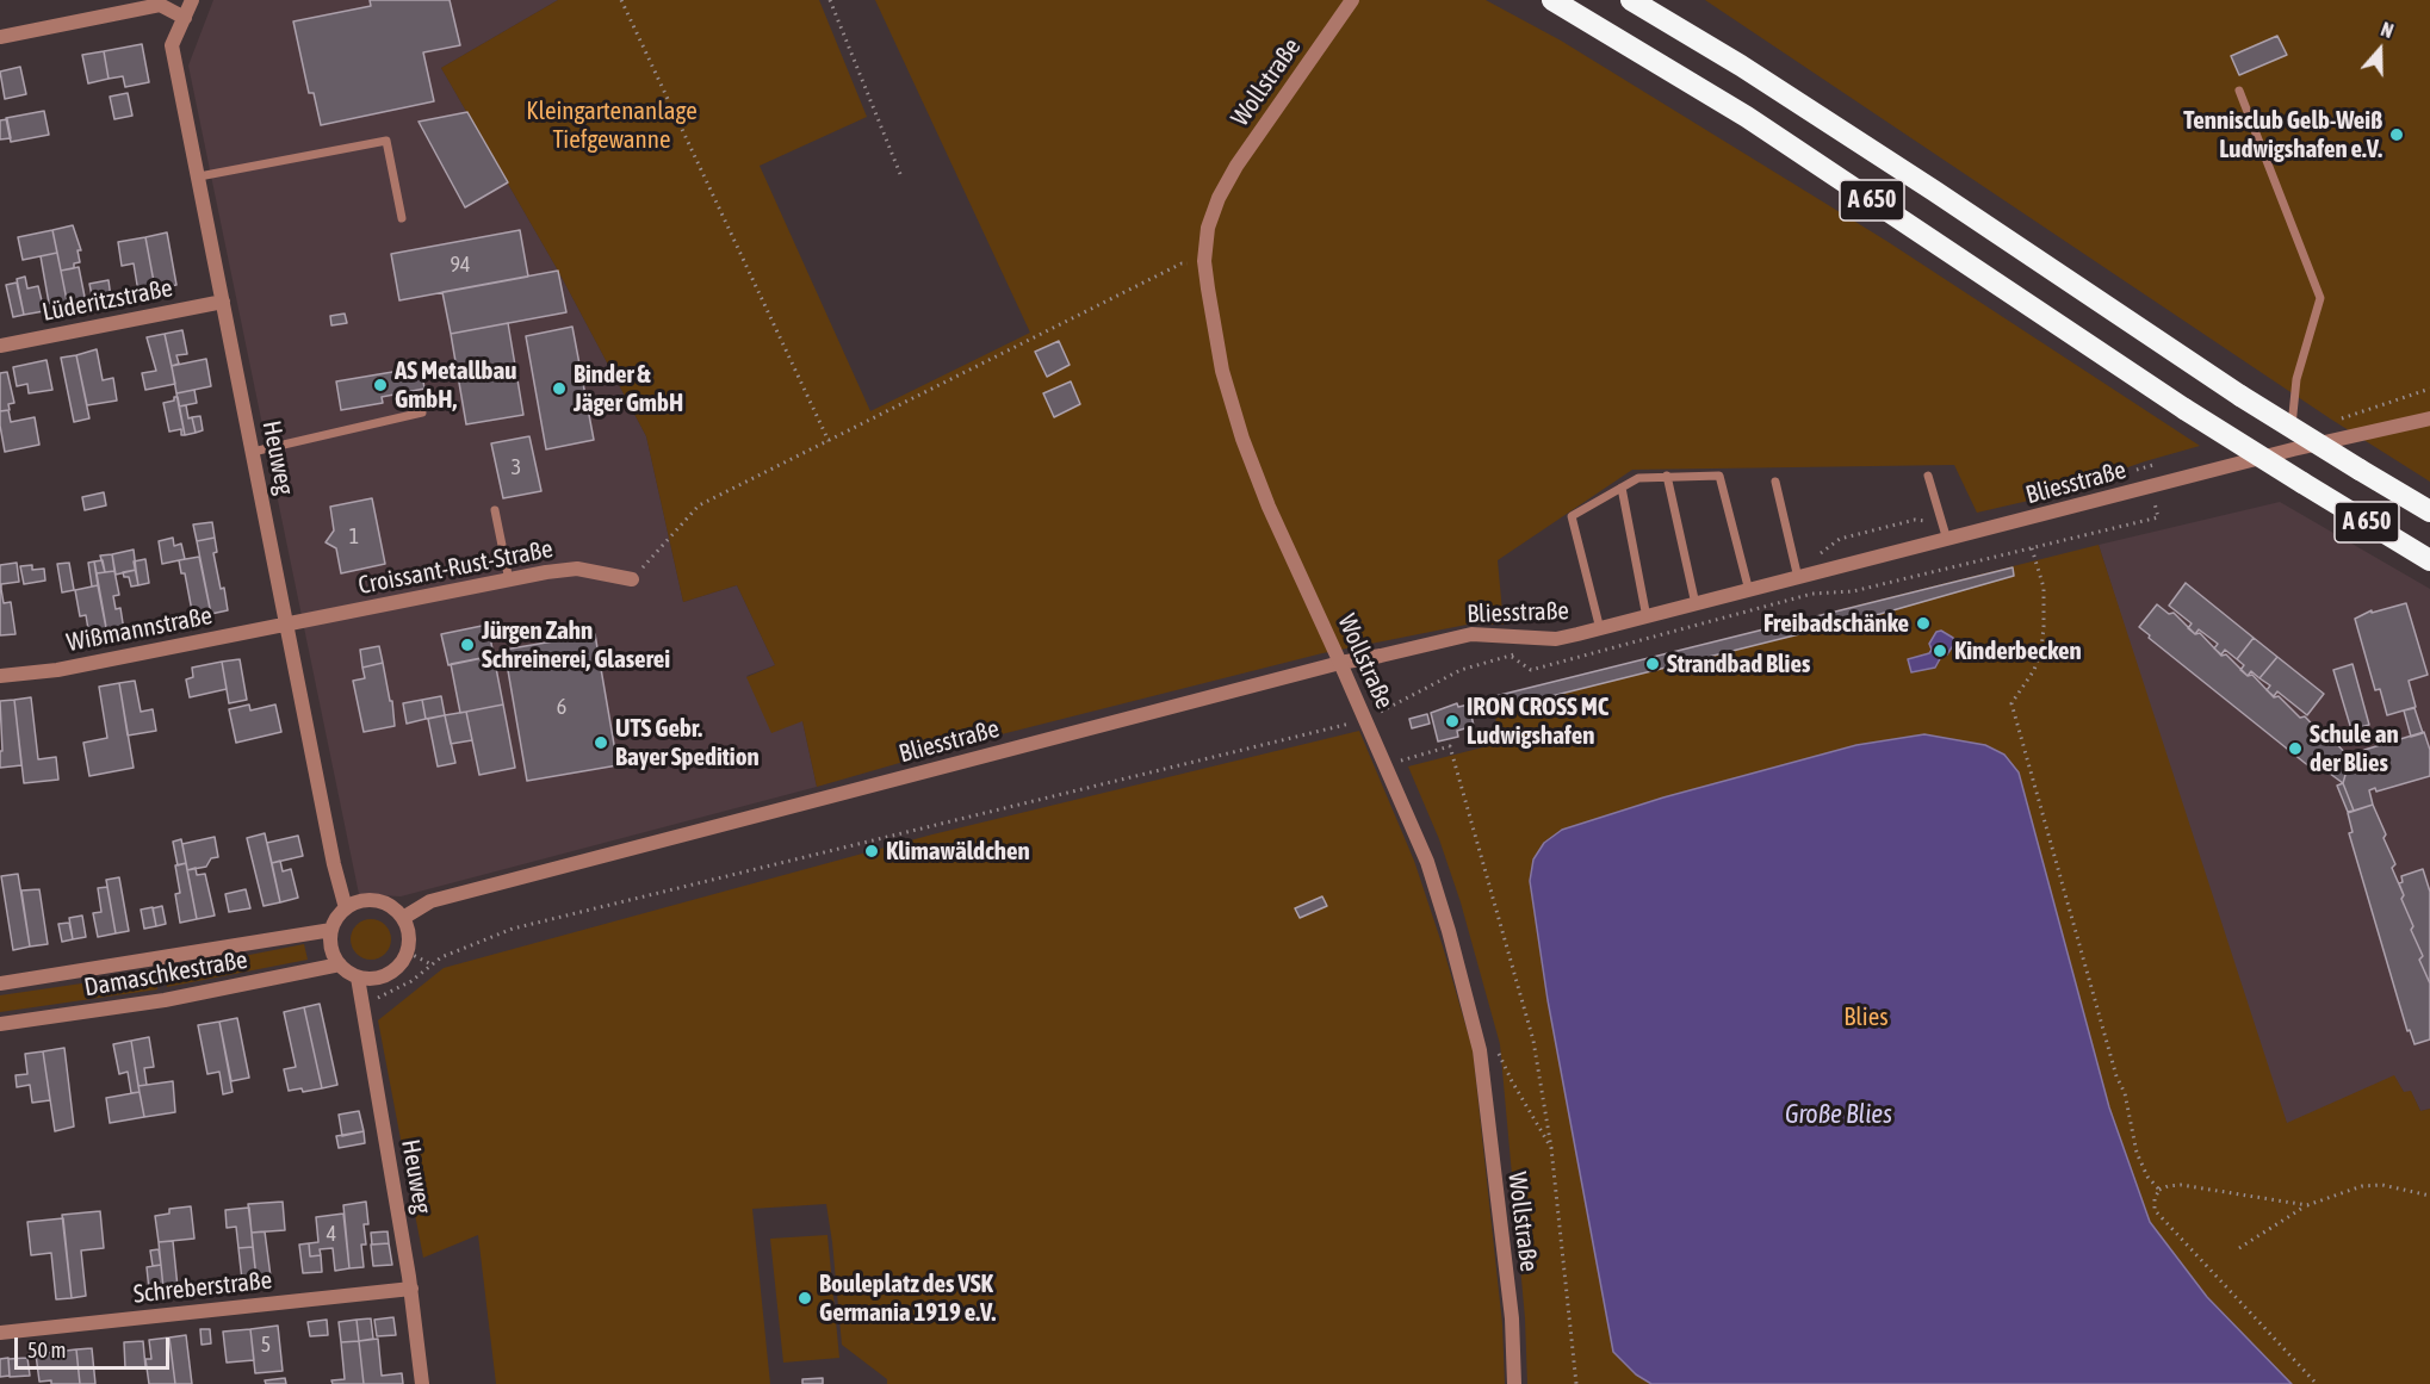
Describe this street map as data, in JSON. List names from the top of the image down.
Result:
{
  "streets": {
    "highway": ["A 650"],
    "street": [
      "Wollstraße",
      "Lüderitzstraße",
      "Heuweg",
      "Bliesstraße",
      "Croissant-Rust-Straße",
      "Wißmannstraße",
      "Damaschkestraße",
      "Schreberstraße"
    ]
  },
  "crossings": [
    ["Wollstraße", "Bliesstraße"],
    ["Lüderitzstraße", "Heuweg"],
    ["Heuweg", "Bliesstraße"],
    ["Heuweg", "Croissant-Rust-Straße"],
    ["Heuweg", "Wißmannstraße"],
    ["Heuweg", "Damaschkestraße"],
    ["Heuweg", "Schreberstraße"],
    ["Bliesstraße", "Damaschkestraße"],
    ["Croissant-Rust-Straße", "Wißmannstraße"]
  ],
  "water": ["Große Blies"],
  "parks": ["Kleingartenanlage Tiefgewanne", "Blies"],
  "places": [
    "Tennisclub Gelb-Weiß Ludwigshafen e.V.",
    "AS Metallbau GmbH,",
    "Binder & Jäger GmbH",
    "Freibadschänke",
    "Jürgen Zahn Schreinerei, Glaserei",
    "Kinderbecken",
    "Strandbad Blies",
    "IRON CROSS MC Ludwigshafen",
    "UTS Gebr. Bayer Spedition",
    "Schule an der Blies",
    "Klimawäldchen",
    "Bouleplatz des VSK Germania 1919 e.V."
  ],
  "house_numbers": [
    "94",
    "3",
    "1",
    "6",
    "4",
    "5"
  ],
  "scale_bar": "50 m",
  "north": "top"
}
